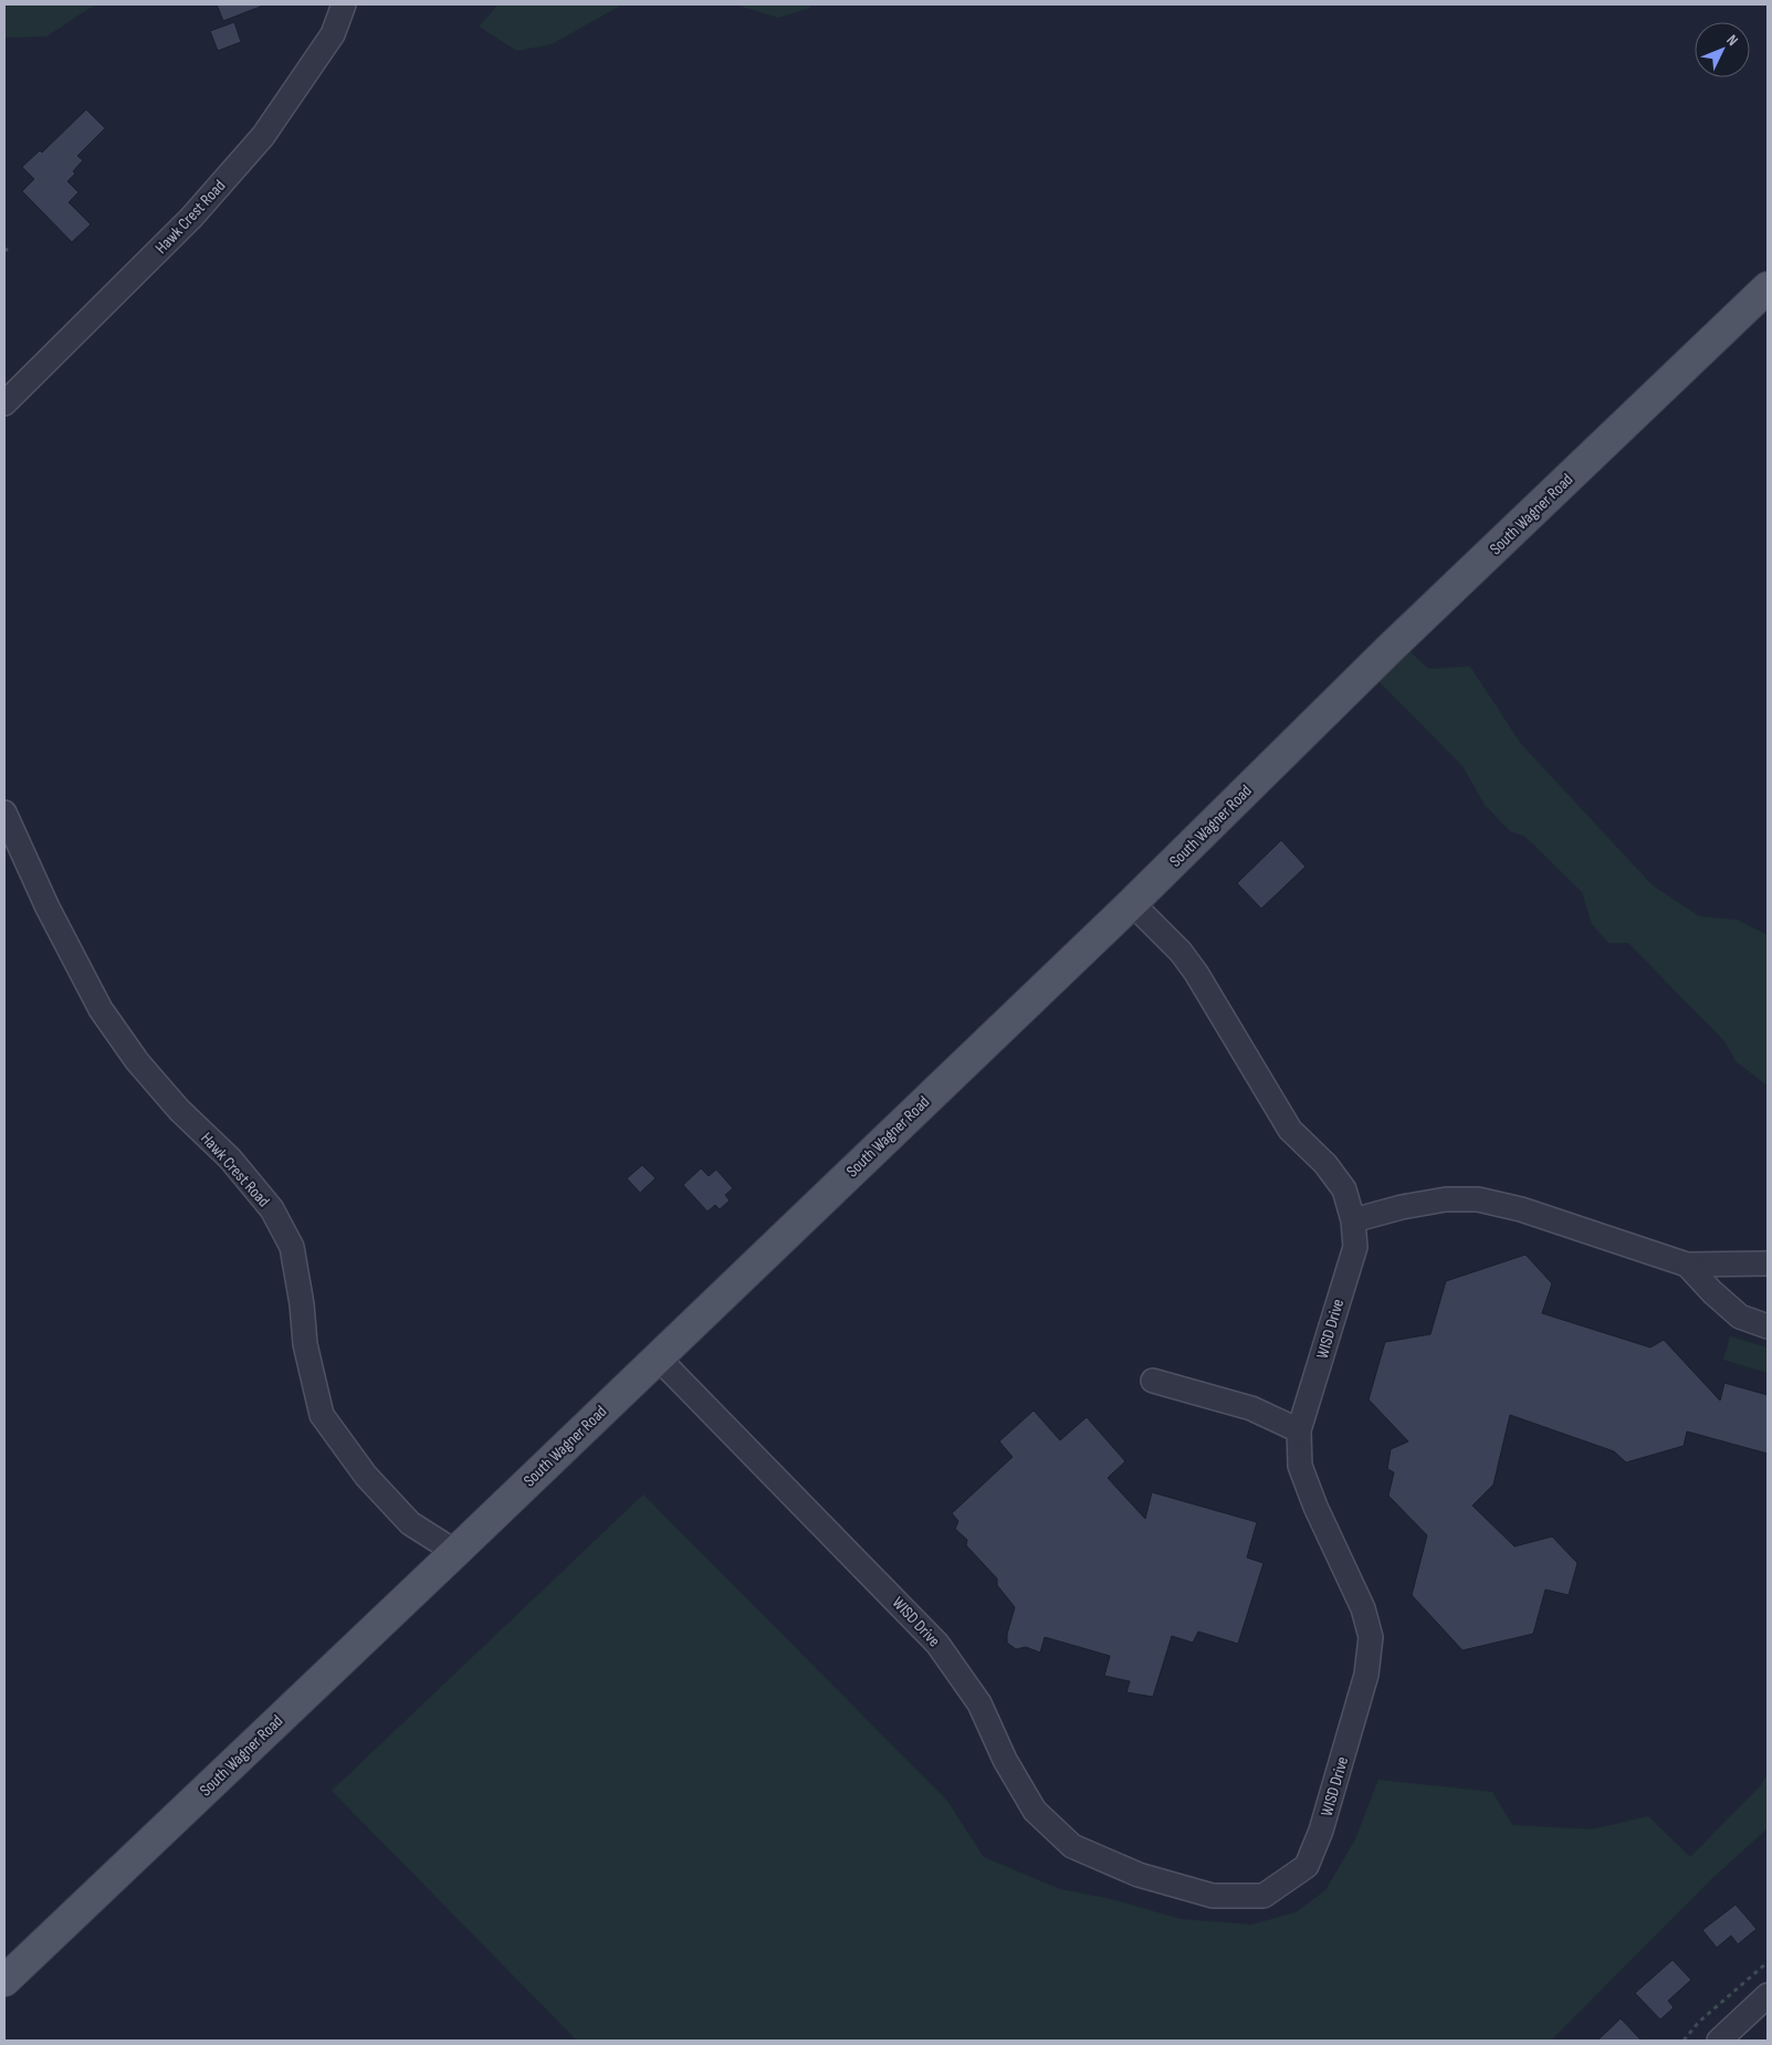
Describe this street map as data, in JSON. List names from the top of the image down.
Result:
{
  "streets": {
    "main road": ["South Wagner Road"],
    "street": ["Hawk Crest Road", "WISD Drive"]
  },
  "crossings": [
    ["Hawk Crest Road", "South Wagner Road"],
    ["South Wagner Road", "WISD Drive"]
  ],
  "north": "top right"
}
